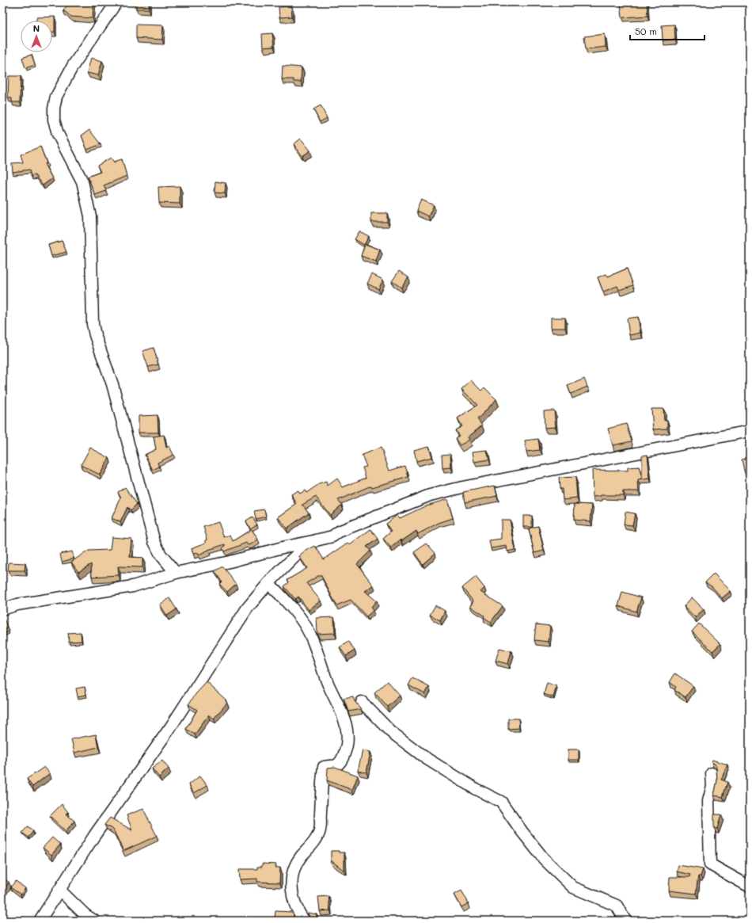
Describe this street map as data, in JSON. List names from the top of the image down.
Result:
{
  "scale_bar": "50 m",
  "north": "top"
}
